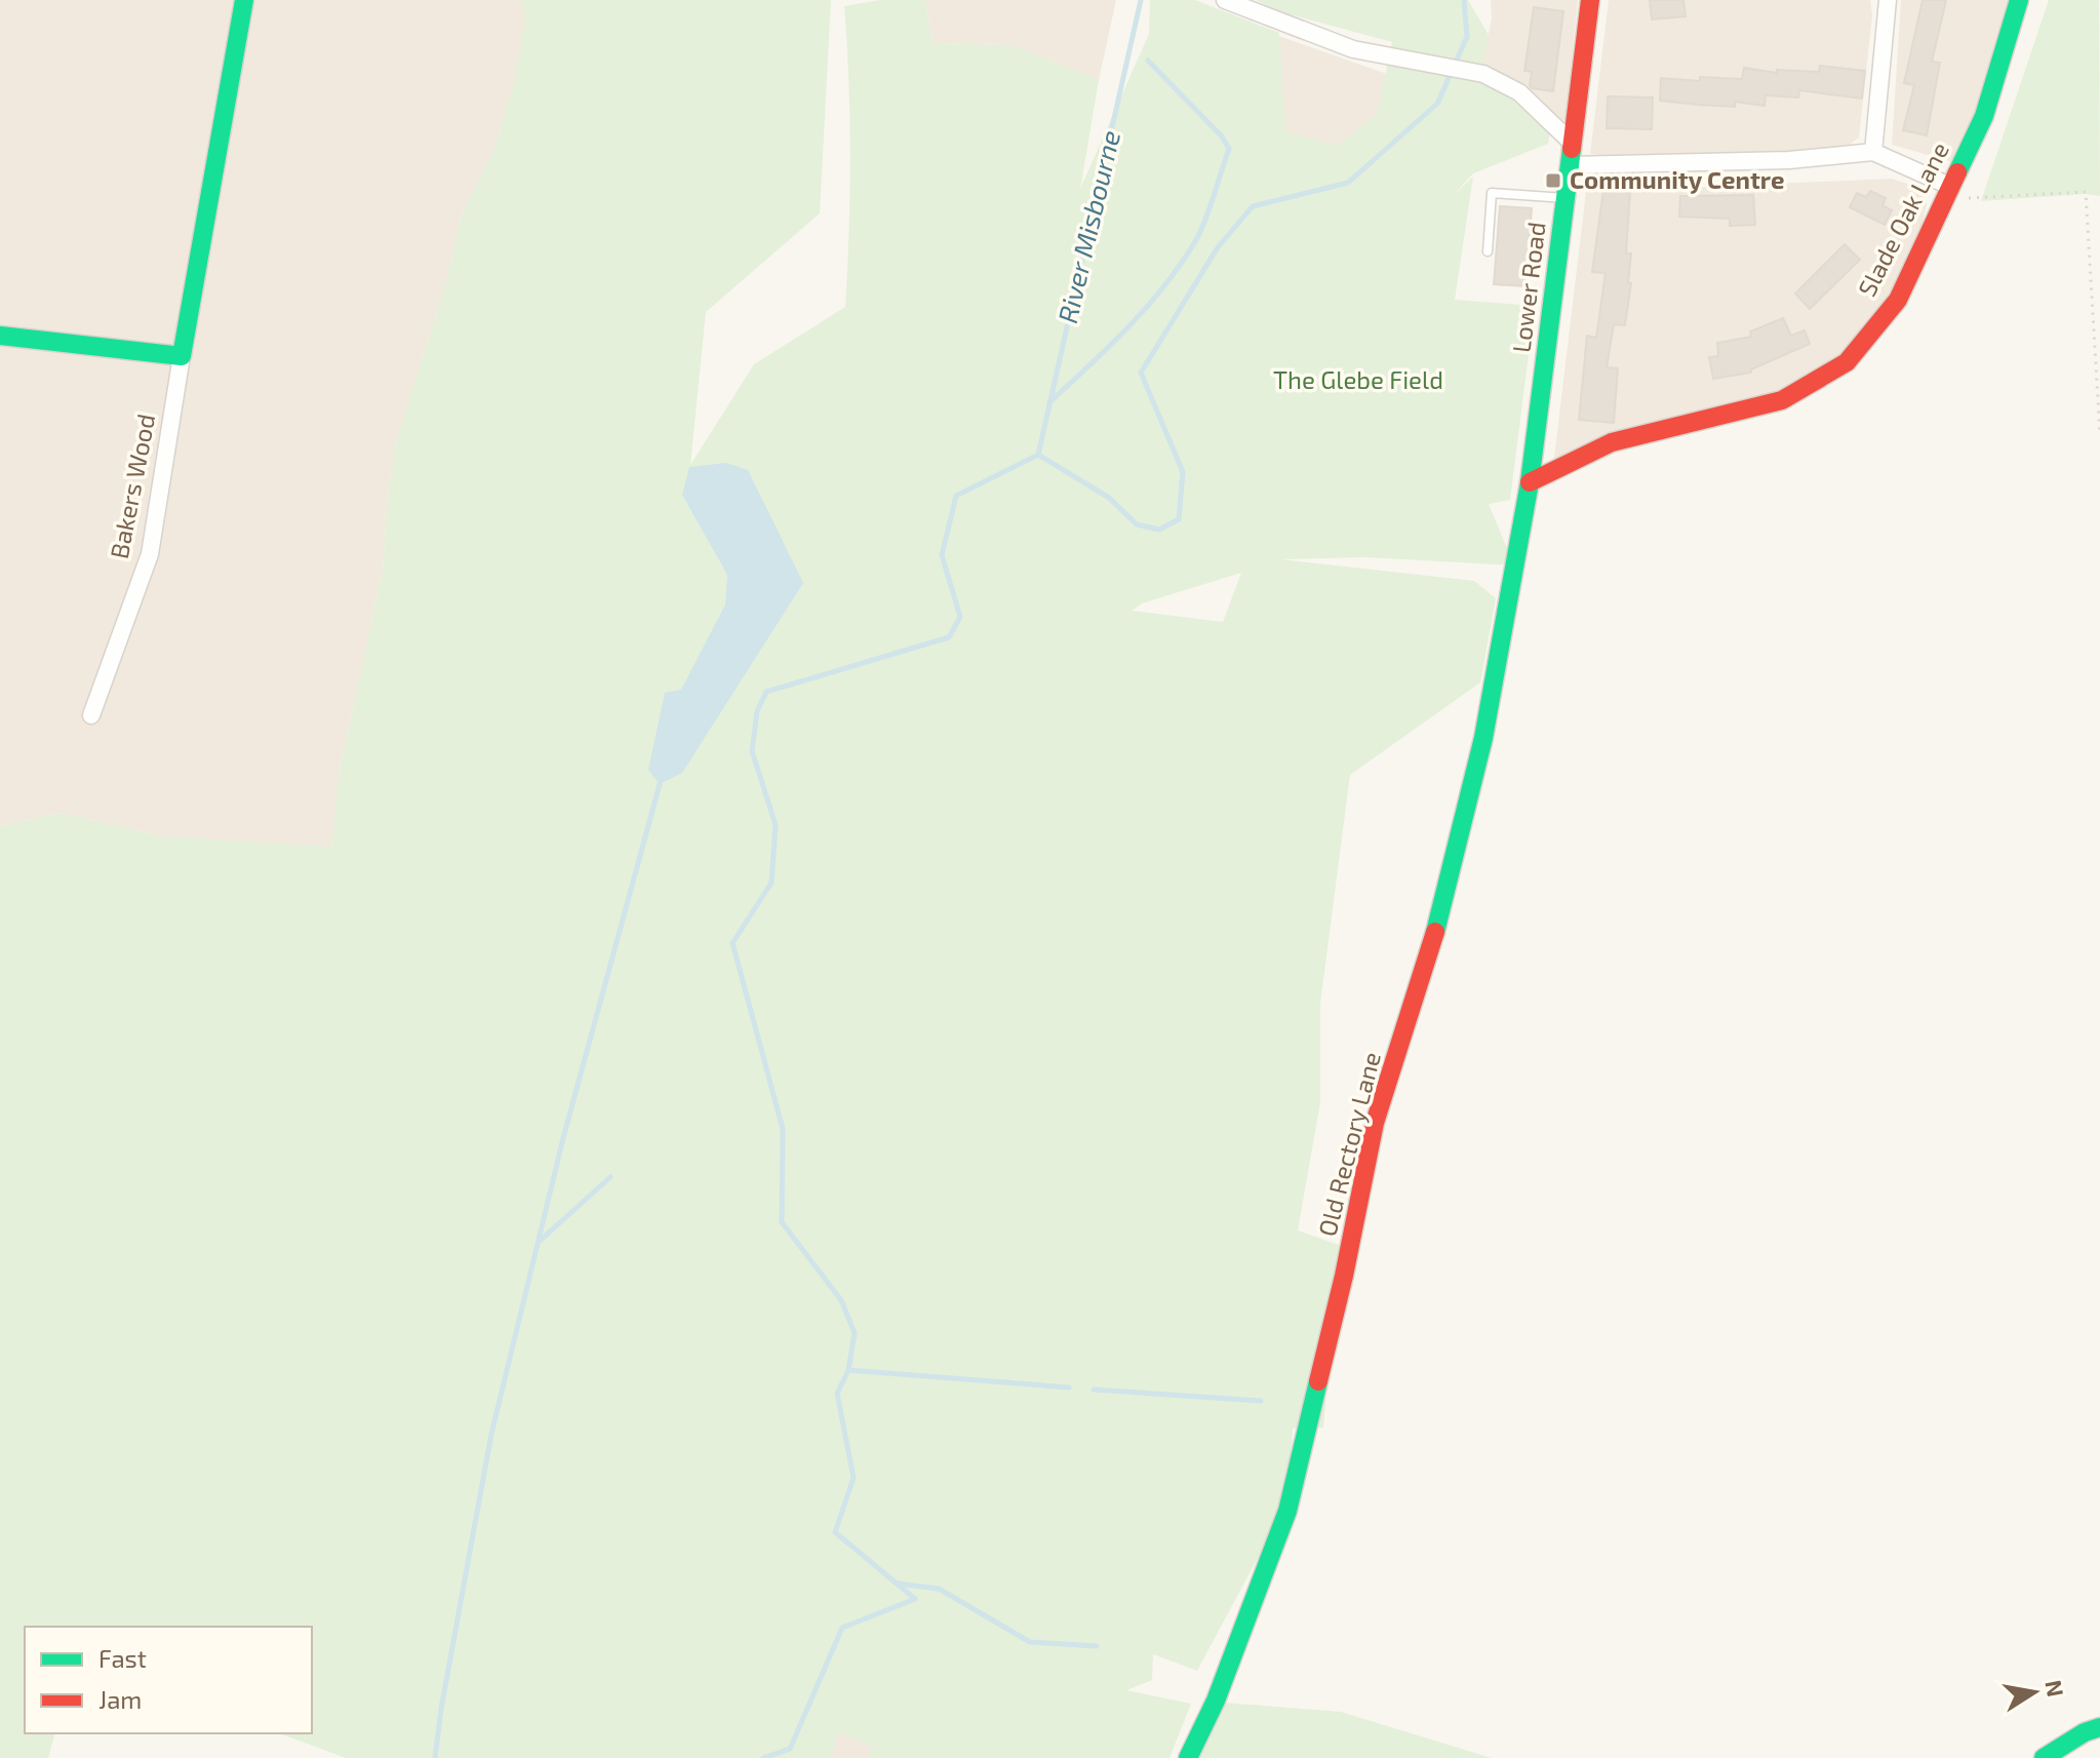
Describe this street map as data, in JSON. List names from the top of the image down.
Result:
{
  "streets": {
    "street": [
      "Slade Oak Lane",
      "Lower Road",
      "Bakers Wood",
      "Old Rectory Lane"
    ]
  },
  "crossings": [
    ["Slade Oak Lane", "Lower Road"],
    ["Slade Oak Lane", "Old Rectory Lane"],
    ["Lower Road", "Old Rectory Lane"]
  ],
  "water": ["River Misbourne"],
  "parks": ["The Glebe Field"],
  "places": {
    "transit": ["Community Centre"]
  },
  "legend": ["Fast", "Jam"],
  "north": "right"
}
